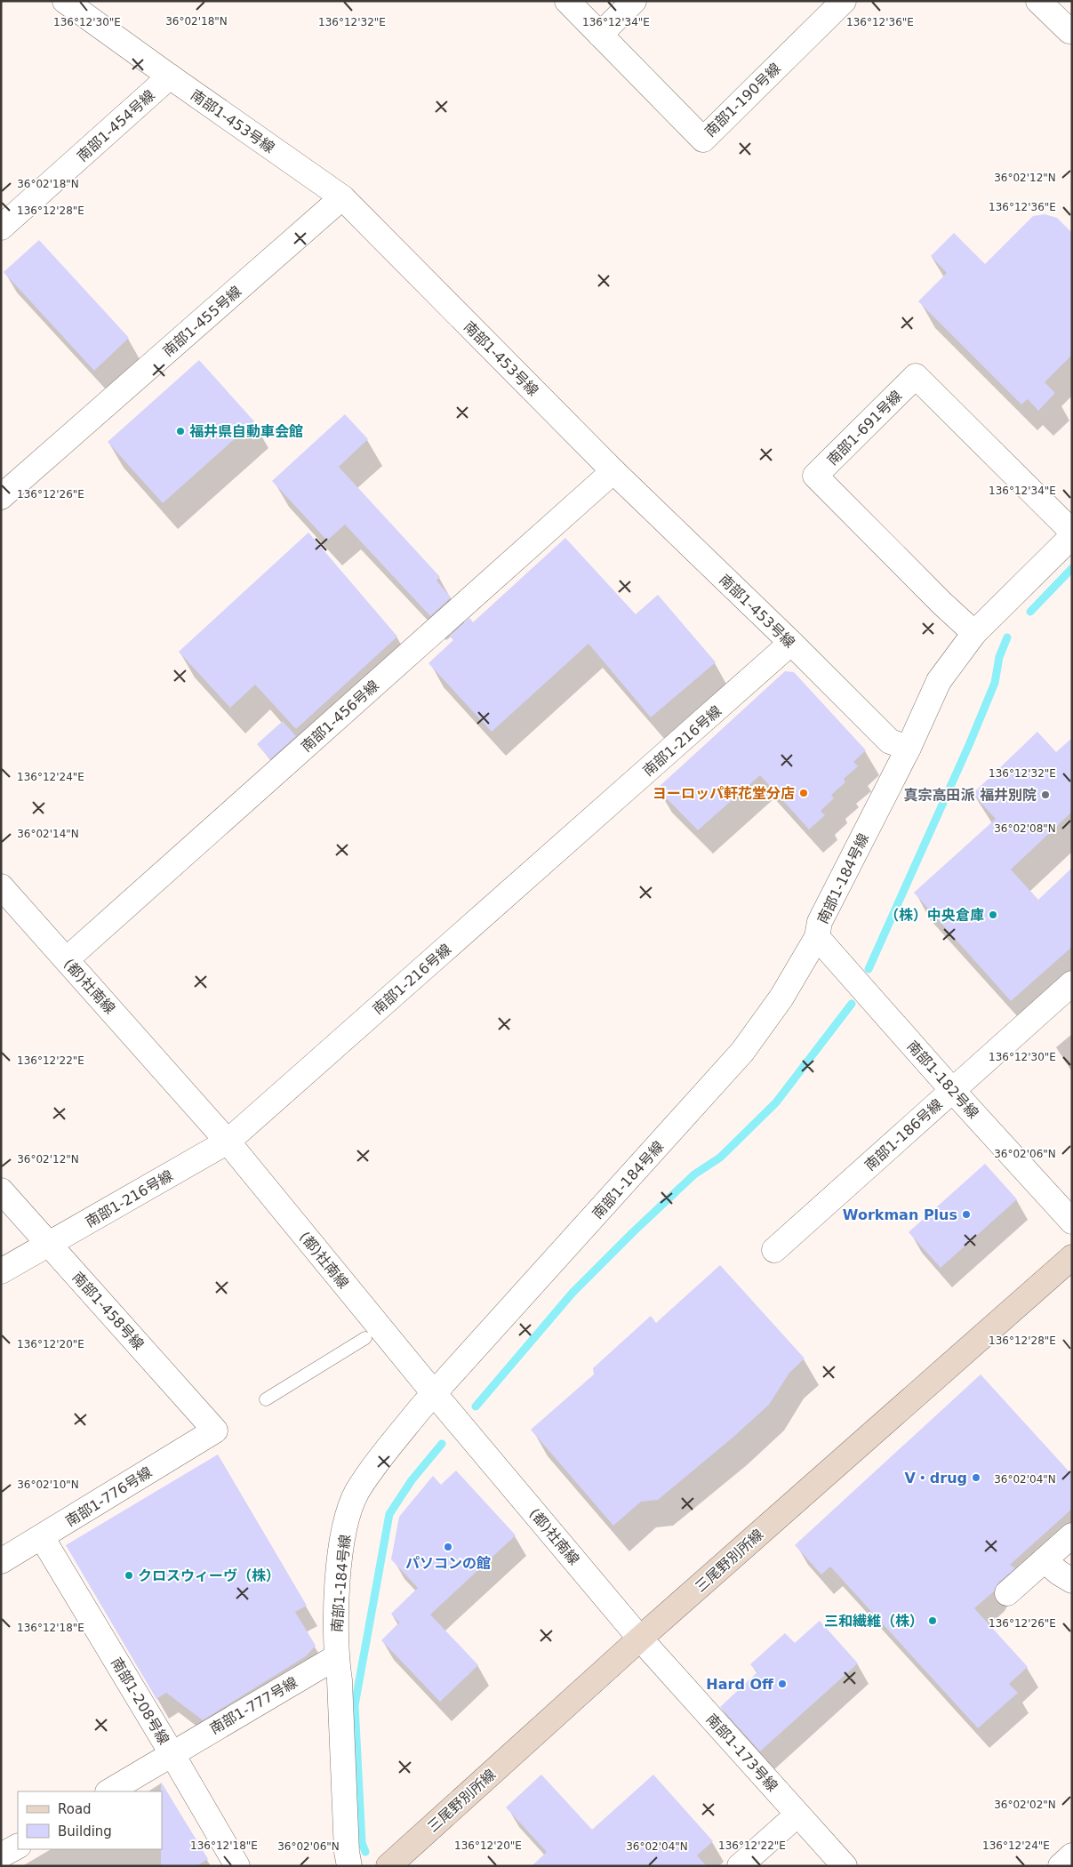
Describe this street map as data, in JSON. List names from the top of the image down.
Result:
{
  "streets": {
    "main road": ["三尾野別所線"],
    "street": [
      "南部1-190号線",
      "南部1-453号線",
      "南部1-454号線",
      "南部1-455号線",
      "南部1-691号線",
      "南部1-456号線",
      "南部1-216号線",
      "南部1-184号線",
      "(都)社南線",
      "南部1-182号線",
      "南部1-186号線",
      "南部1-458号線",
      "南部1-776号線",
      "南部1-208号線",
      "南部1-777号線",
      "南部1-173号線"
    ]
  },
  "crossings": [
    ["南部1-453号線", "南部1-454号線"],
    ["南部1-453号線", "南部1-455号線"],
    ["南部1-453号線", "南部1-456号線"],
    ["南部1-453号線", "南部1-216号線"],
    ["南部1-453号線", "南部1-184号線"],
    ["南部1-691号線", "南部1-184号線"],
    ["南部1-456号線", "(都)社南線"],
    ["南部1-216号線", "(都)社南線"],
    ["南部1-216号線", "南部1-458号線"],
    ["南部1-184号線", "(都)社南線"],
    ["南部1-184号線", "南部1-182号線"],
    ["南部1-184号線", "南部1-777号線"],
    ["(都)社南線", "三尾野別所線"],
    ["(都)社南線", "南部1-173号線"],
    ["南部1-182号線", "南部1-186号線"],
    ["南部1-458号線", "南部1-776号線"],
    ["南部1-776号線", "南部1-208号線"],
    ["三尾野別所線", "南部1-173号線"],
    ["南部1-208号線", "南部1-777号線"]
  ],
  "places": [
    "福井県自動車会館",
    "ヨーロッパ軒花堂分店",
    "真宗高田派 福井別院",
    "（株）中央倉庫",
    "Workman Plus",
    "V・drug",
    "パソコンの館",
    "クロスウィーヴ（株）",
    "三和繊維（株）",
    "Hard Off"
  ],
  "legend": ["Road", "Building"],
  "coordinates": [
    "36°02'18\"N",
    "136°12'32\"E",
    "136°12'34\"E",
    "136°12'36\"E",
    "136°12'30\"E",
    "36°02'12\"N",
    "136°12'28\"E",
    "136°12'26\"E",
    "136°12'24\"E",
    "36°02'08\"N",
    "36°02'14\"N",
    "136°12'22\"E",
    "36°02'06\"N",
    "136°12'20\"E",
    "36°02'04\"N",
    "36°02'10\"N",
    "136°12'18\"E",
    "36°02'02\"N"
  ]
}
